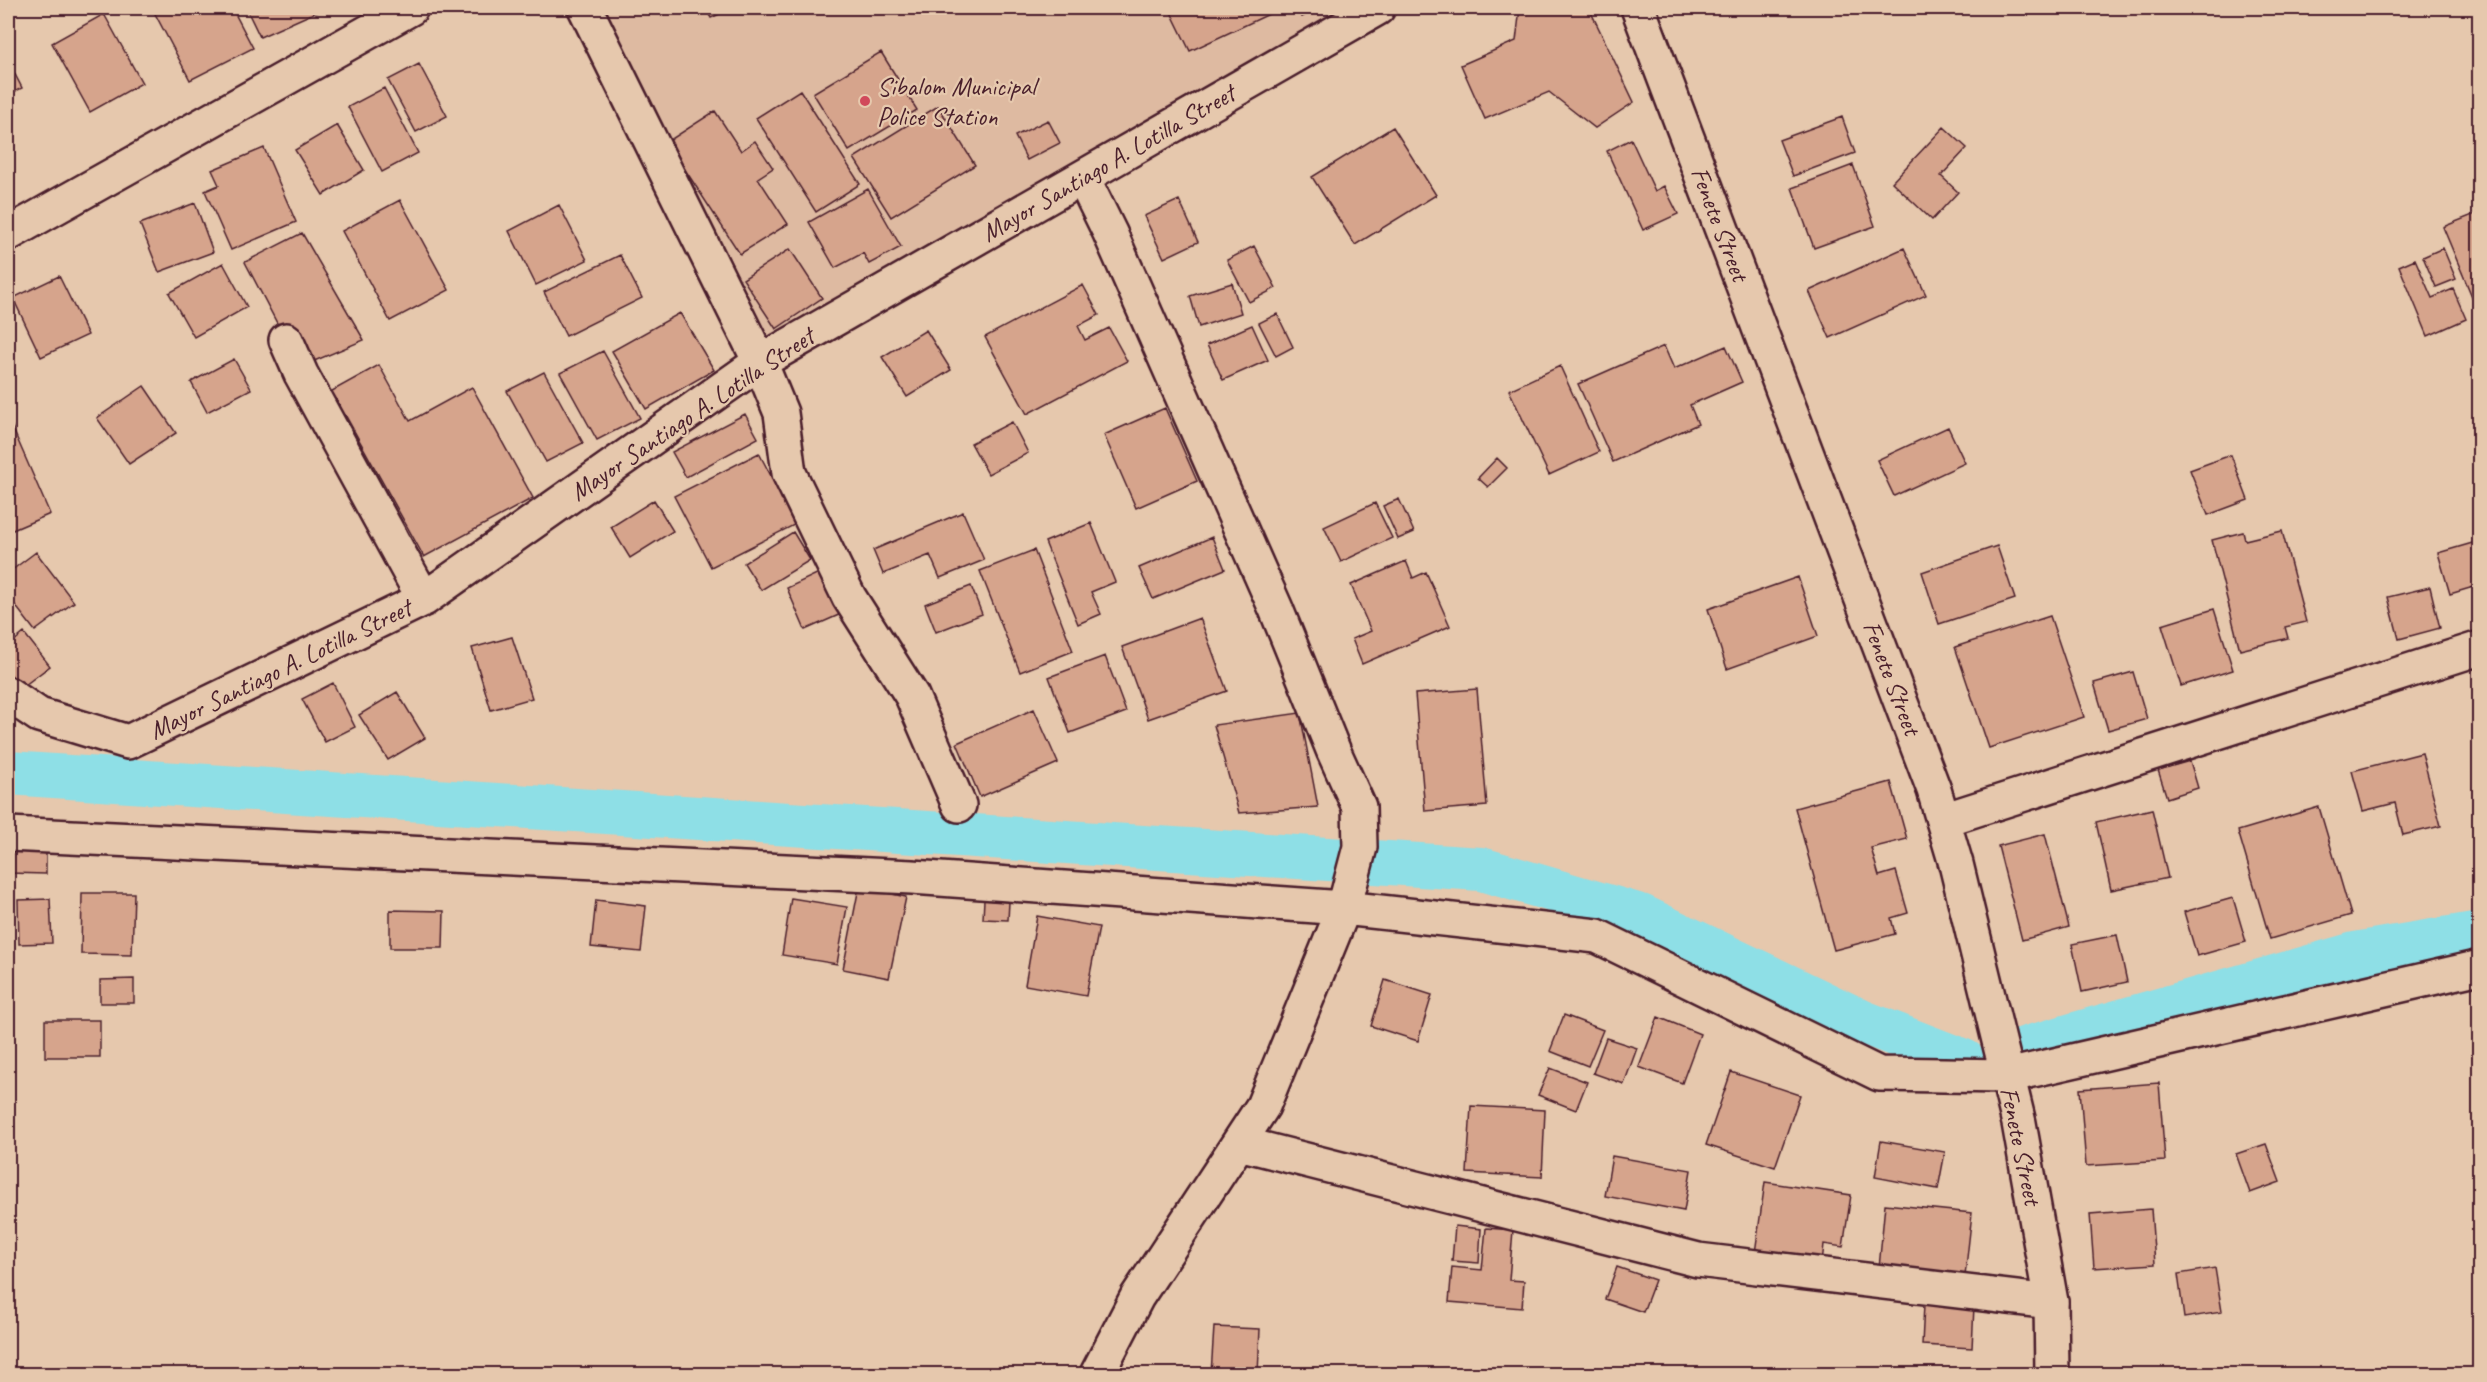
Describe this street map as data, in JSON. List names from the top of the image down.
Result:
{
  "streets": {
    "street": ["Mayor Santiago A. Lotilla Street", "Fenete Street"]
  },
  "places": ["Sibalom Municipal Police Station"]
}
